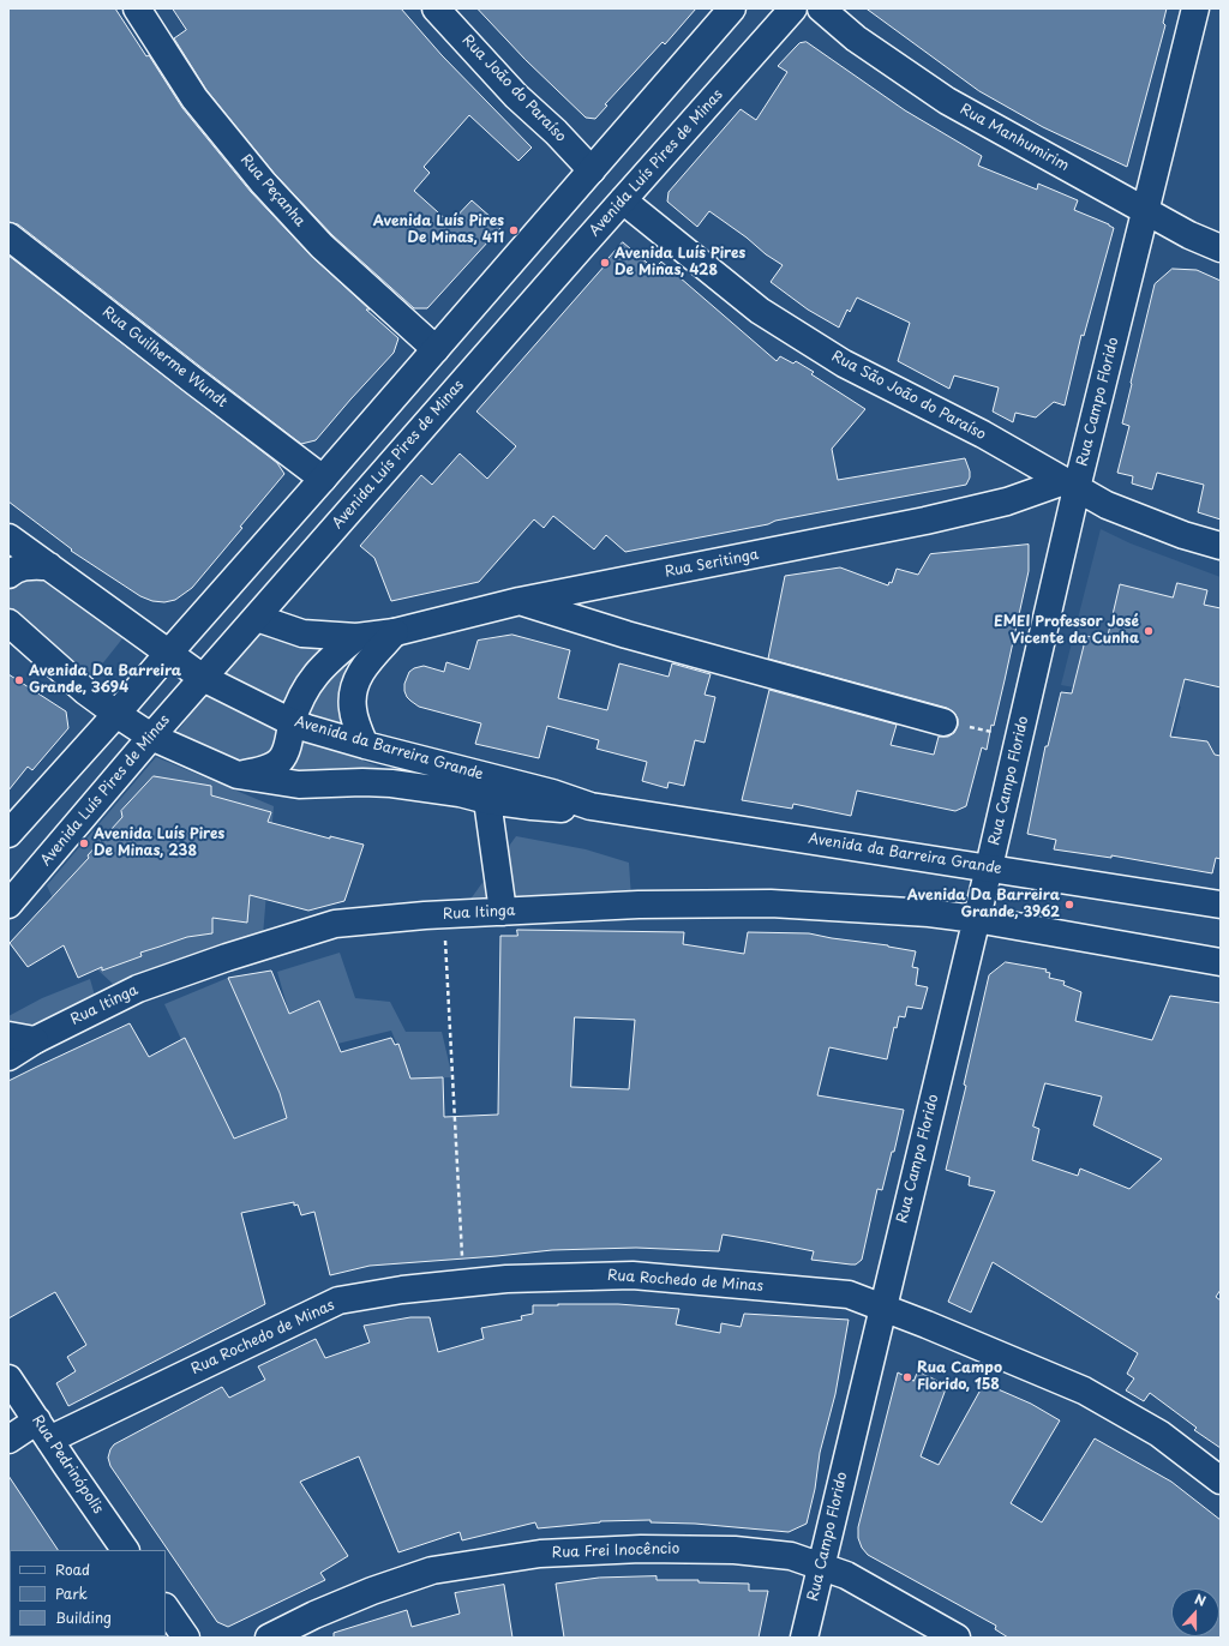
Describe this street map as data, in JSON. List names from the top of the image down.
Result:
{
  "streets": {
    "street": [
      "Rua João do Paraíso",
      "Rua Manhumirim",
      "Avenida Luís Pires de Minas",
      "Rua Peçanha",
      "Rua Guilherme Wundt",
      "Rua São João do Paraíso",
      "Rua Campo Florido",
      "Rua Seritinga",
      "Avenida da Barreira Grande",
      "Rua Itinga",
      "Rua Rochedo de Minas",
      "Rua Pedrinópolis",
      "Rua Frei Inocêncio"
    ]
  },
  "crossings": [
    ["Rua Manhumirim", "Rua Campo Florido"],
    ["Avenida Luís Pires de Minas", "Rua São João do Paraíso"],
    ["Avenida Luís Pires de Minas", "Rua Seritinga"],
    ["Avenida Luís Pires de Minas", "Avenida da Barreira Grande"],
    ["Rua São João do Paraíso", "Rua Campo Florido"],
    ["Rua São João do Paraíso", "Rua Seritinga"],
    ["Rua Campo Florido", "Rua Seritinga"],
    ["Rua Campo Florido", "Avenida da Barreira Grande"],
    ["Rua Campo Florido", "Rua Itinga"],
    ["Rua Campo Florido", "Rua Rochedo de Minas"],
    ["Rua Campo Florido", "Rua Frei Inocêncio"],
    ["Rua Rochedo de Minas", "Rua Pedrinópolis"]
  ],
  "places": [
    "Avenida Luís Pires De Minas, 411",
    "Avenida Luís Pires De Minas, 428",
    "EMEI Professor José Vicente da Cunha",
    "Avenida Da Barreira Grande, 3694",
    "Avenida Luís Pires De Minas, 238",
    "Avenida Da Barreira Grande, 3962",
    "Rua Campo Florido, 158"
  ],
  "legend": ["Road", "Park", "Building"],
  "north": "top"
}
